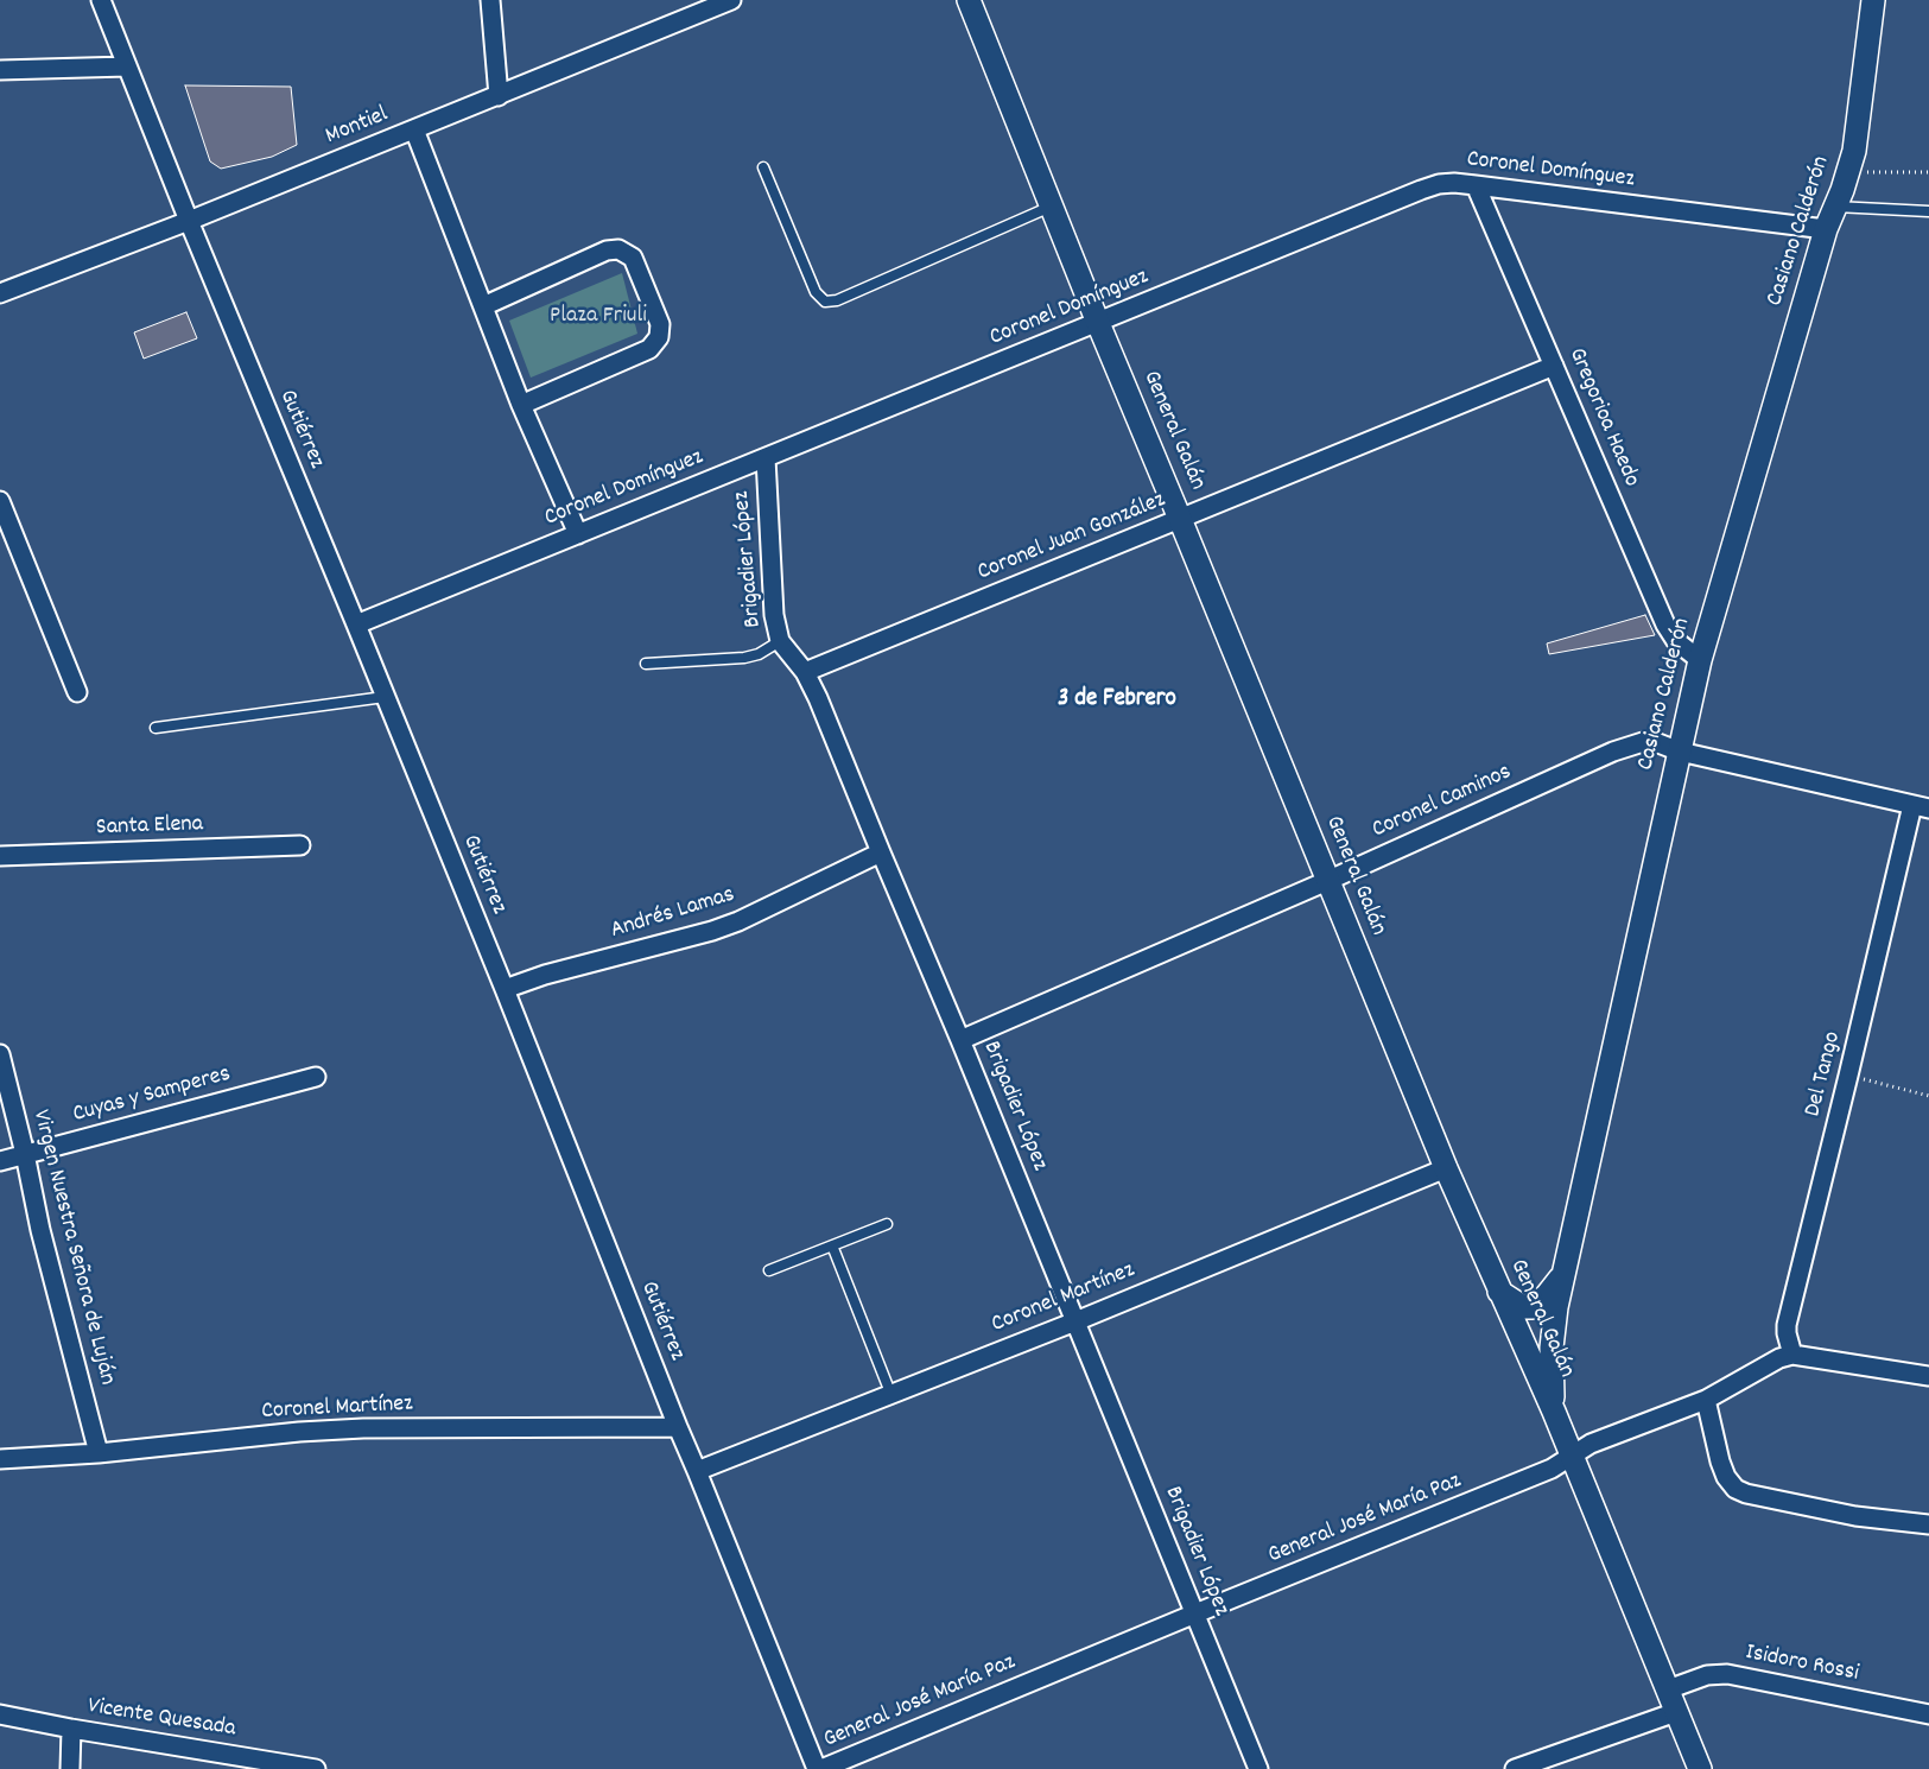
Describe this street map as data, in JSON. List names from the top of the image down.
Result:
{
  "streets": {
    "street": [
      "Montiel",
      "Coronel Domínguez",
      "Casiano Calderón",
      "Gregorioa Haedo",
      "Gutiérrez",
      "General Galán",
      "Coronel Juan González",
      "Brigadier López",
      "Coronel Caminos",
      "Santa Elena",
      "Andrés Lamas",
      "Del Tango",
      "Cuyas y Samperes",
      "Virgen Nuestra Señora de Luján",
      "Coronel Martínez",
      "General José María Paz",
      "Isidoro Rossi",
      "Vicente Quesada"
    ]
  },
  "crossings": [
    ["Montiel", "Gutiérrez"],
    ["Coronel Domínguez", "Casiano Calderón"],
    ["Coronel Domínguez", "Gregorioa Haedo"],
    ["Coronel Domínguez", "Gutiérrez"],
    ["Coronel Domínguez", "General Galán"],
    ["Coronel Domínguez", "Brigadier López"],
    ["Casiano Calderón", "Gregorioa Haedo"],
    ["Casiano Calderón", "General Galán"],
    ["Casiano Calderón", "Coronel Caminos"],
    ["Gregorioa Haedo", "Coronel Juan González"],
    ["Gutiérrez", "Andrés Lamas"],
    ["Gutiérrez", "Coronel Martínez"],
    ["Gutiérrez", "General José María Paz"],
    ["General Galán", "Coronel Juan González"],
    ["General Galán", "Coronel Caminos"],
    ["General Galán", "Coronel Martínez"],
    ["General Galán", "General José María Paz"],
    ["General Galán", "Isidoro Rossi"],
    ["Coronel Juan González", "Brigadier López"],
    ["Brigadier López", "Coronel Caminos"],
    ["Brigadier López", "Andrés Lamas"],
    ["Brigadier López", "Coronel Martínez"],
    ["Brigadier López", "General José María Paz"],
    ["Coronel Caminos", "Del Tango"],
    ["Del Tango", "General José María Paz"],
    ["Cuyas y Samperes", "Virgen Nuestra Señora de Luján"],
    ["Virgen Nuestra Señora de Luján", "Coronel Martínez"]
  ],
  "districts": ["3 de Febrero"],
  "parks": ["Plaza Friuli"]
}
